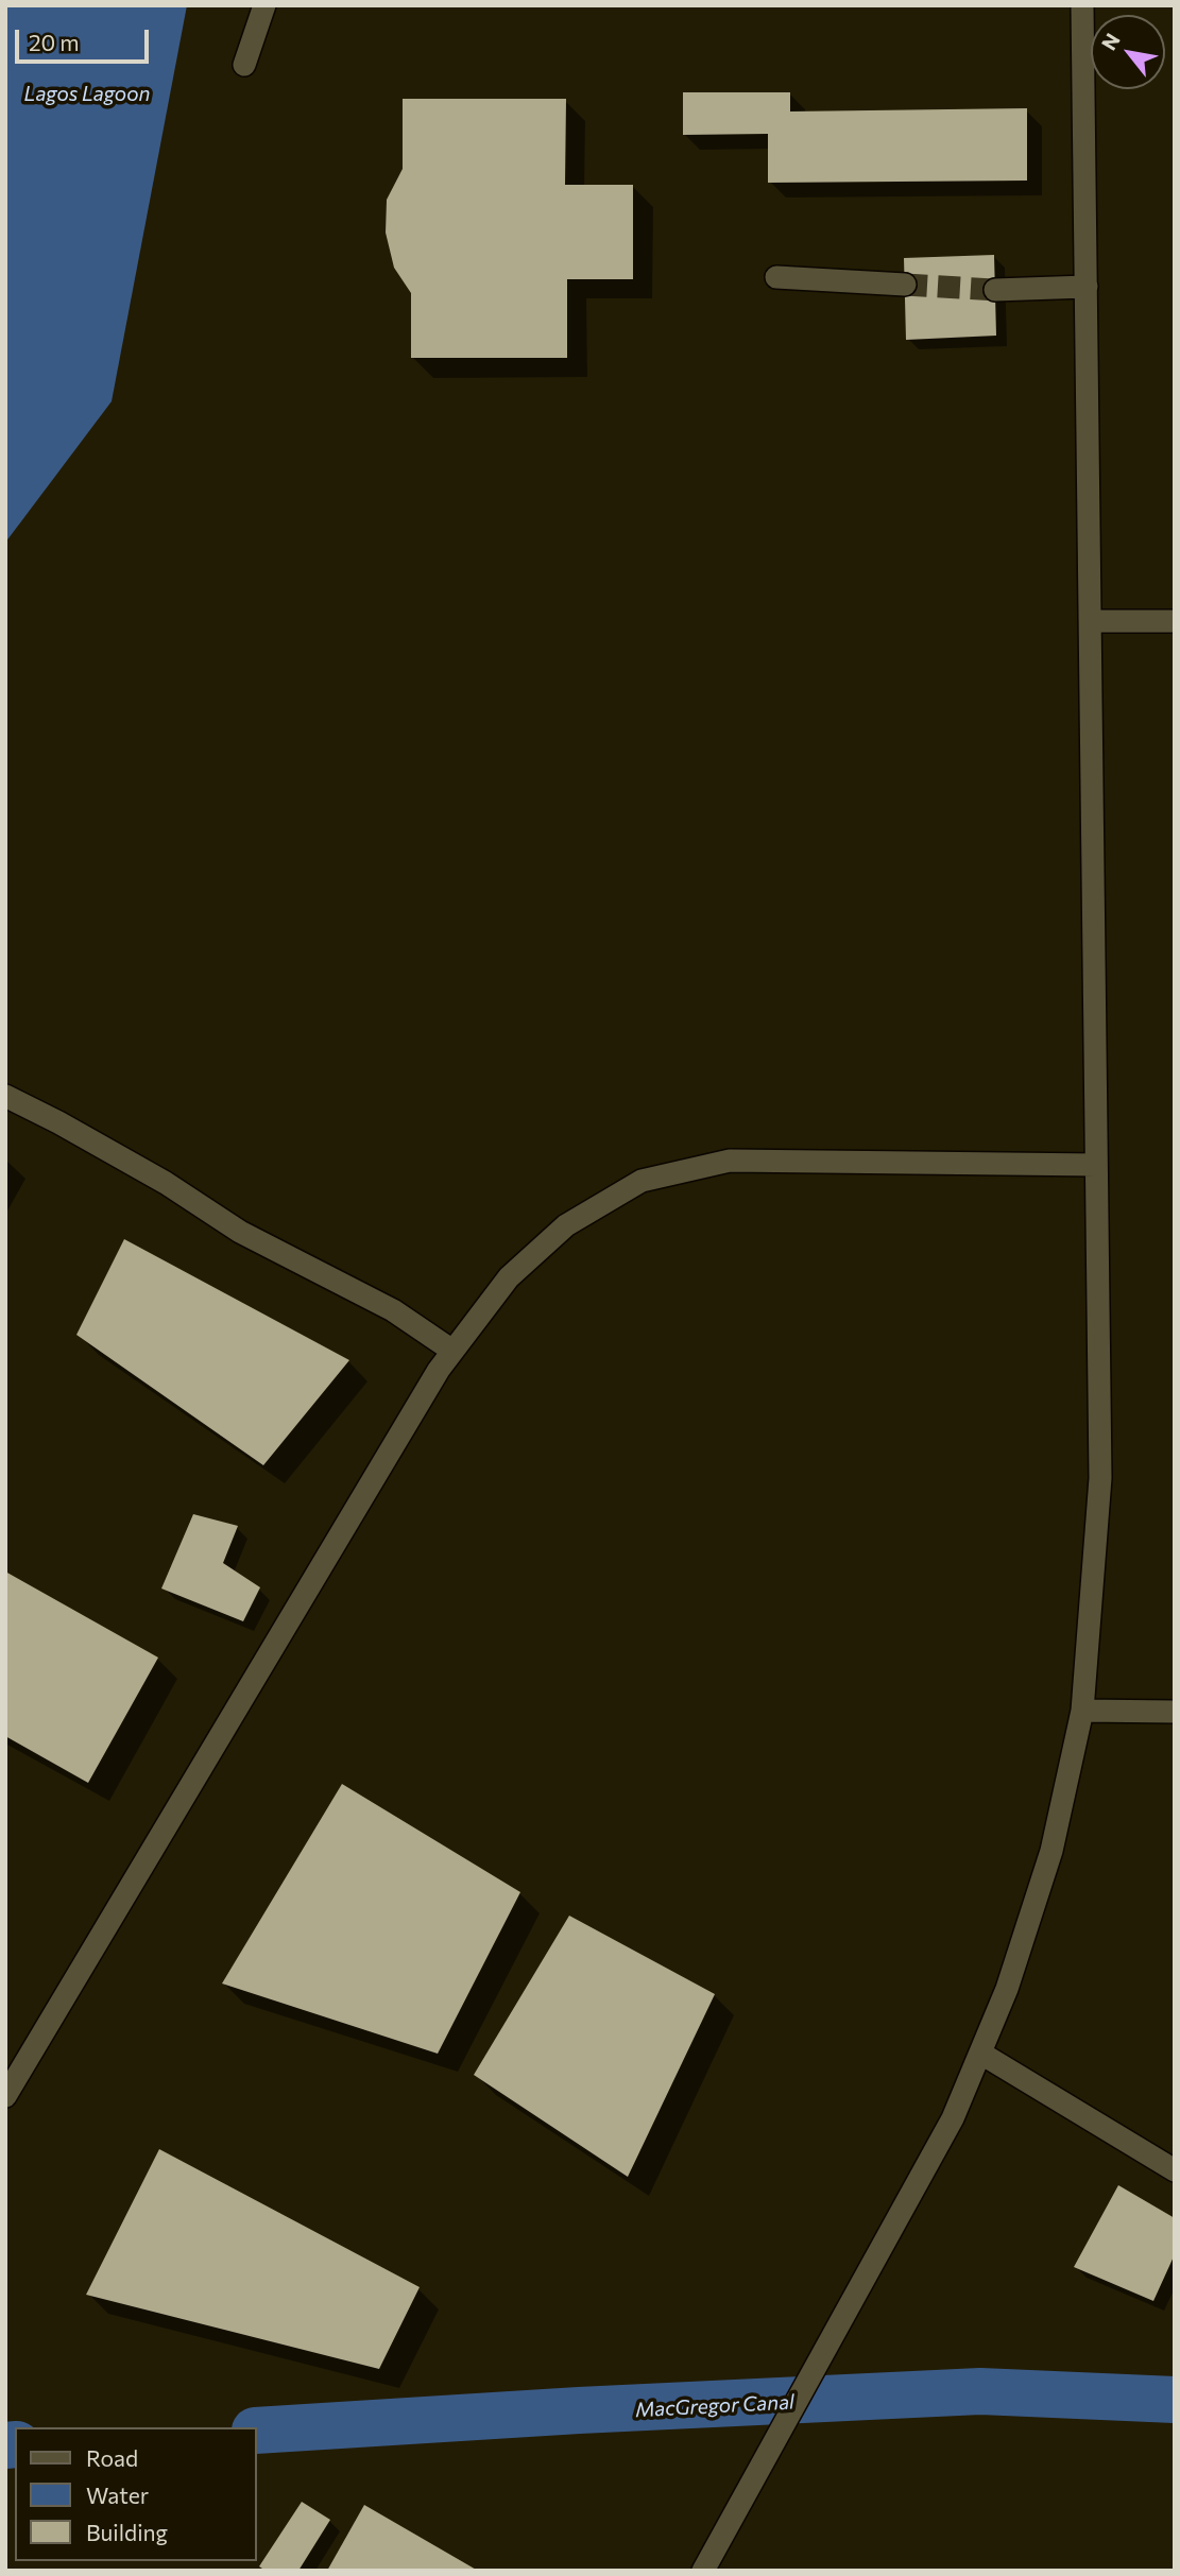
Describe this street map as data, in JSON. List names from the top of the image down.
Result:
{
  "water": ["Lagos Lagoon", "MacGregor Canal"],
  "legend": ["Road", "Water", "Building"],
  "scale_bar": "20 m",
  "north": "top left"
}
